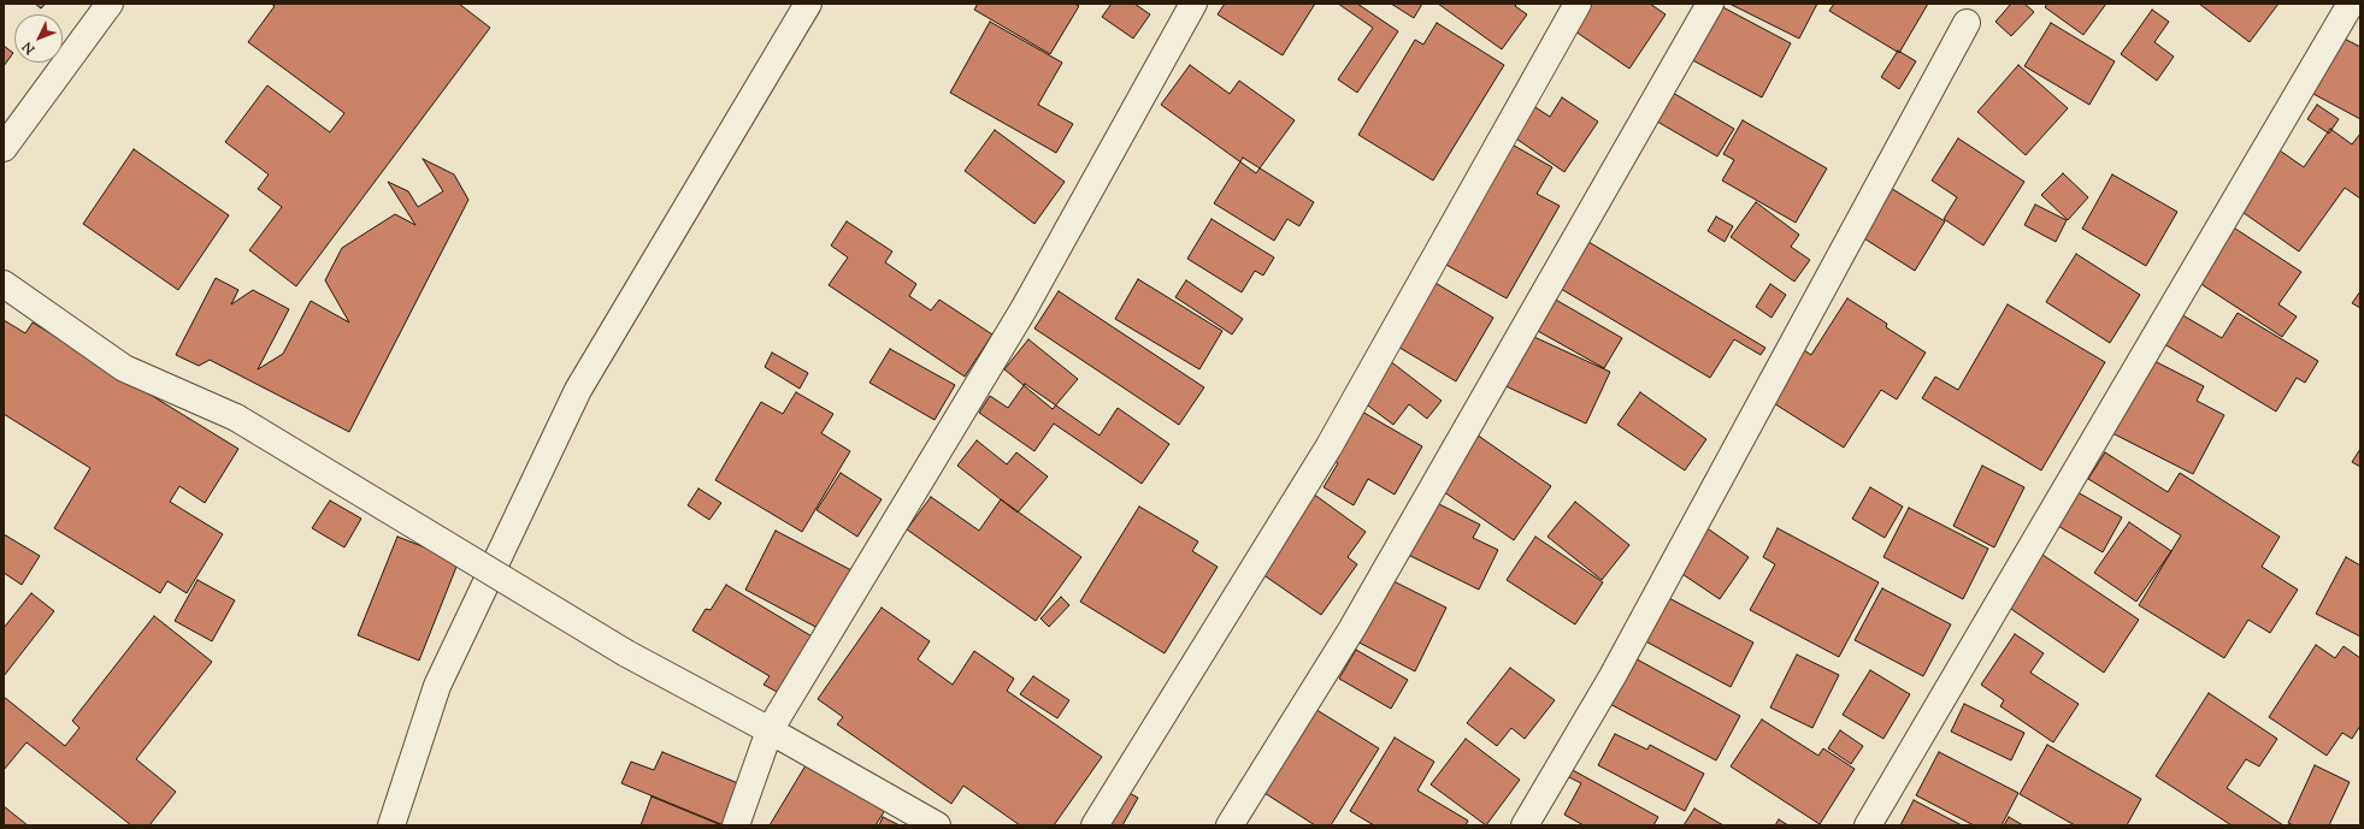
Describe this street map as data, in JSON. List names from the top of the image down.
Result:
{
  "north": "bottom left"
}
